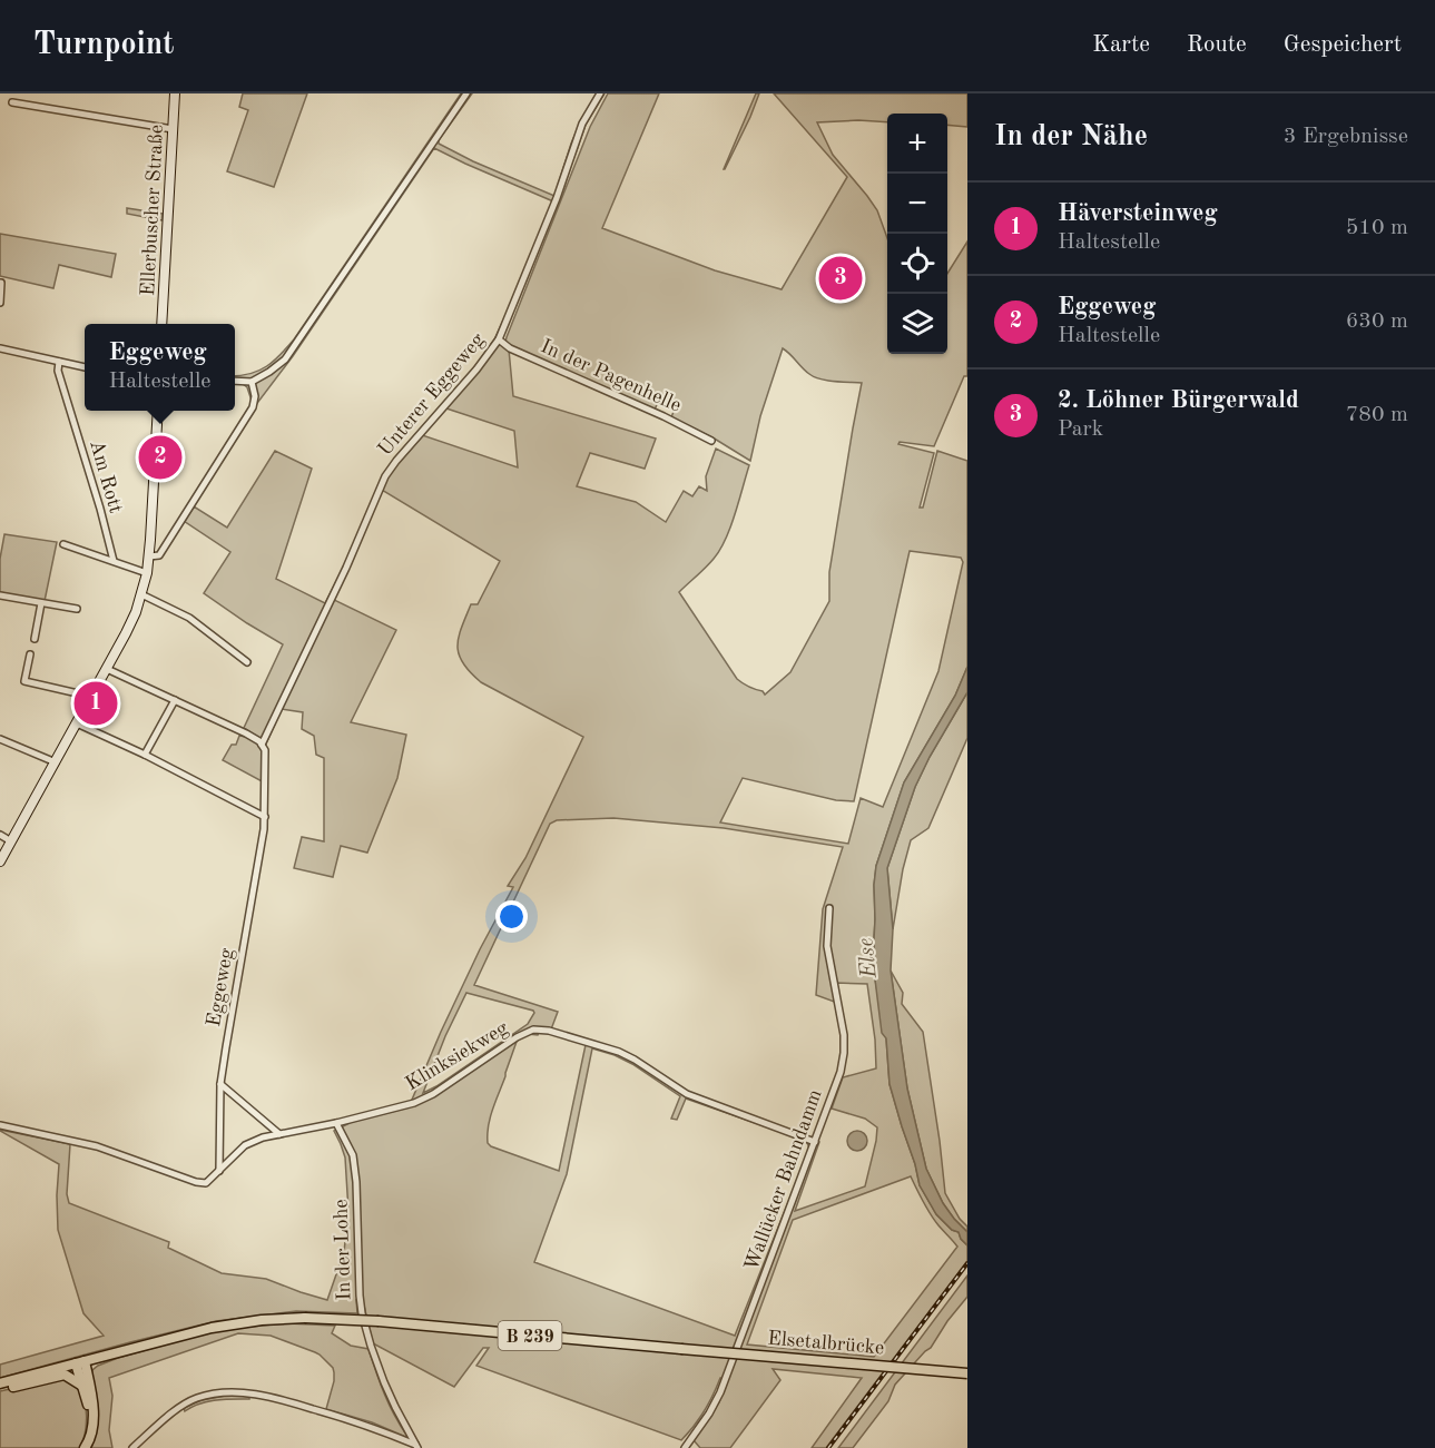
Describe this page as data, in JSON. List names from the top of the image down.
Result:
{
  "streets": {
    "main road": ["Ellerbuscher Straße", "B 239", "Elsetalbrücke"],
    "street": [
      "In der Pagenhelle",
      "Unterer Eggeweg",
      "Am Rott",
      "Eggeweg",
      "Klinksiekweg",
      "Wallücker Bahndamm",
      "In der Lohe"
    ]
  },
  "crossings": [
    ["In der Pagenhelle", "Unterer Eggeweg"],
    ["Unterer Eggeweg", "Eggeweg"],
    ["Eggeweg", "Klinksiekweg"],
    ["Klinksiekweg", "Wallücker Bahndamm"],
    ["Klinksiekweg", "In der Lohe"],
    ["B 239", "Elsetalbrücke"]
  ],
  "water": ["Else"],
  "page": {
    "header": "Turnpoint",
    "nav": ["Karte", "Route", "Gespeichert"],
    "heading": ["In der Nähe", "3 Ergebnisse"],
    "map_buttons": ["+", "−"],
    "list": [
      {
        "mark": "1",
        "name": "Häversteinweg",
        "note": "Haltestelle",
        "value": "510 m"
      },
      {
        "mark": "2",
        "name": "Eggeweg",
        "note": "Haltestelle",
        "value": "630 m"
      },
      {
        "mark": "3",
        "name": "2. Löhner Bürgerwald",
        "note": "Park",
        "value": "780 m"
      }
    ],
    "pins": ["3", "2", "1"],
    "popup": ["Eggeweg", "Haltestelle"]
  }
}
